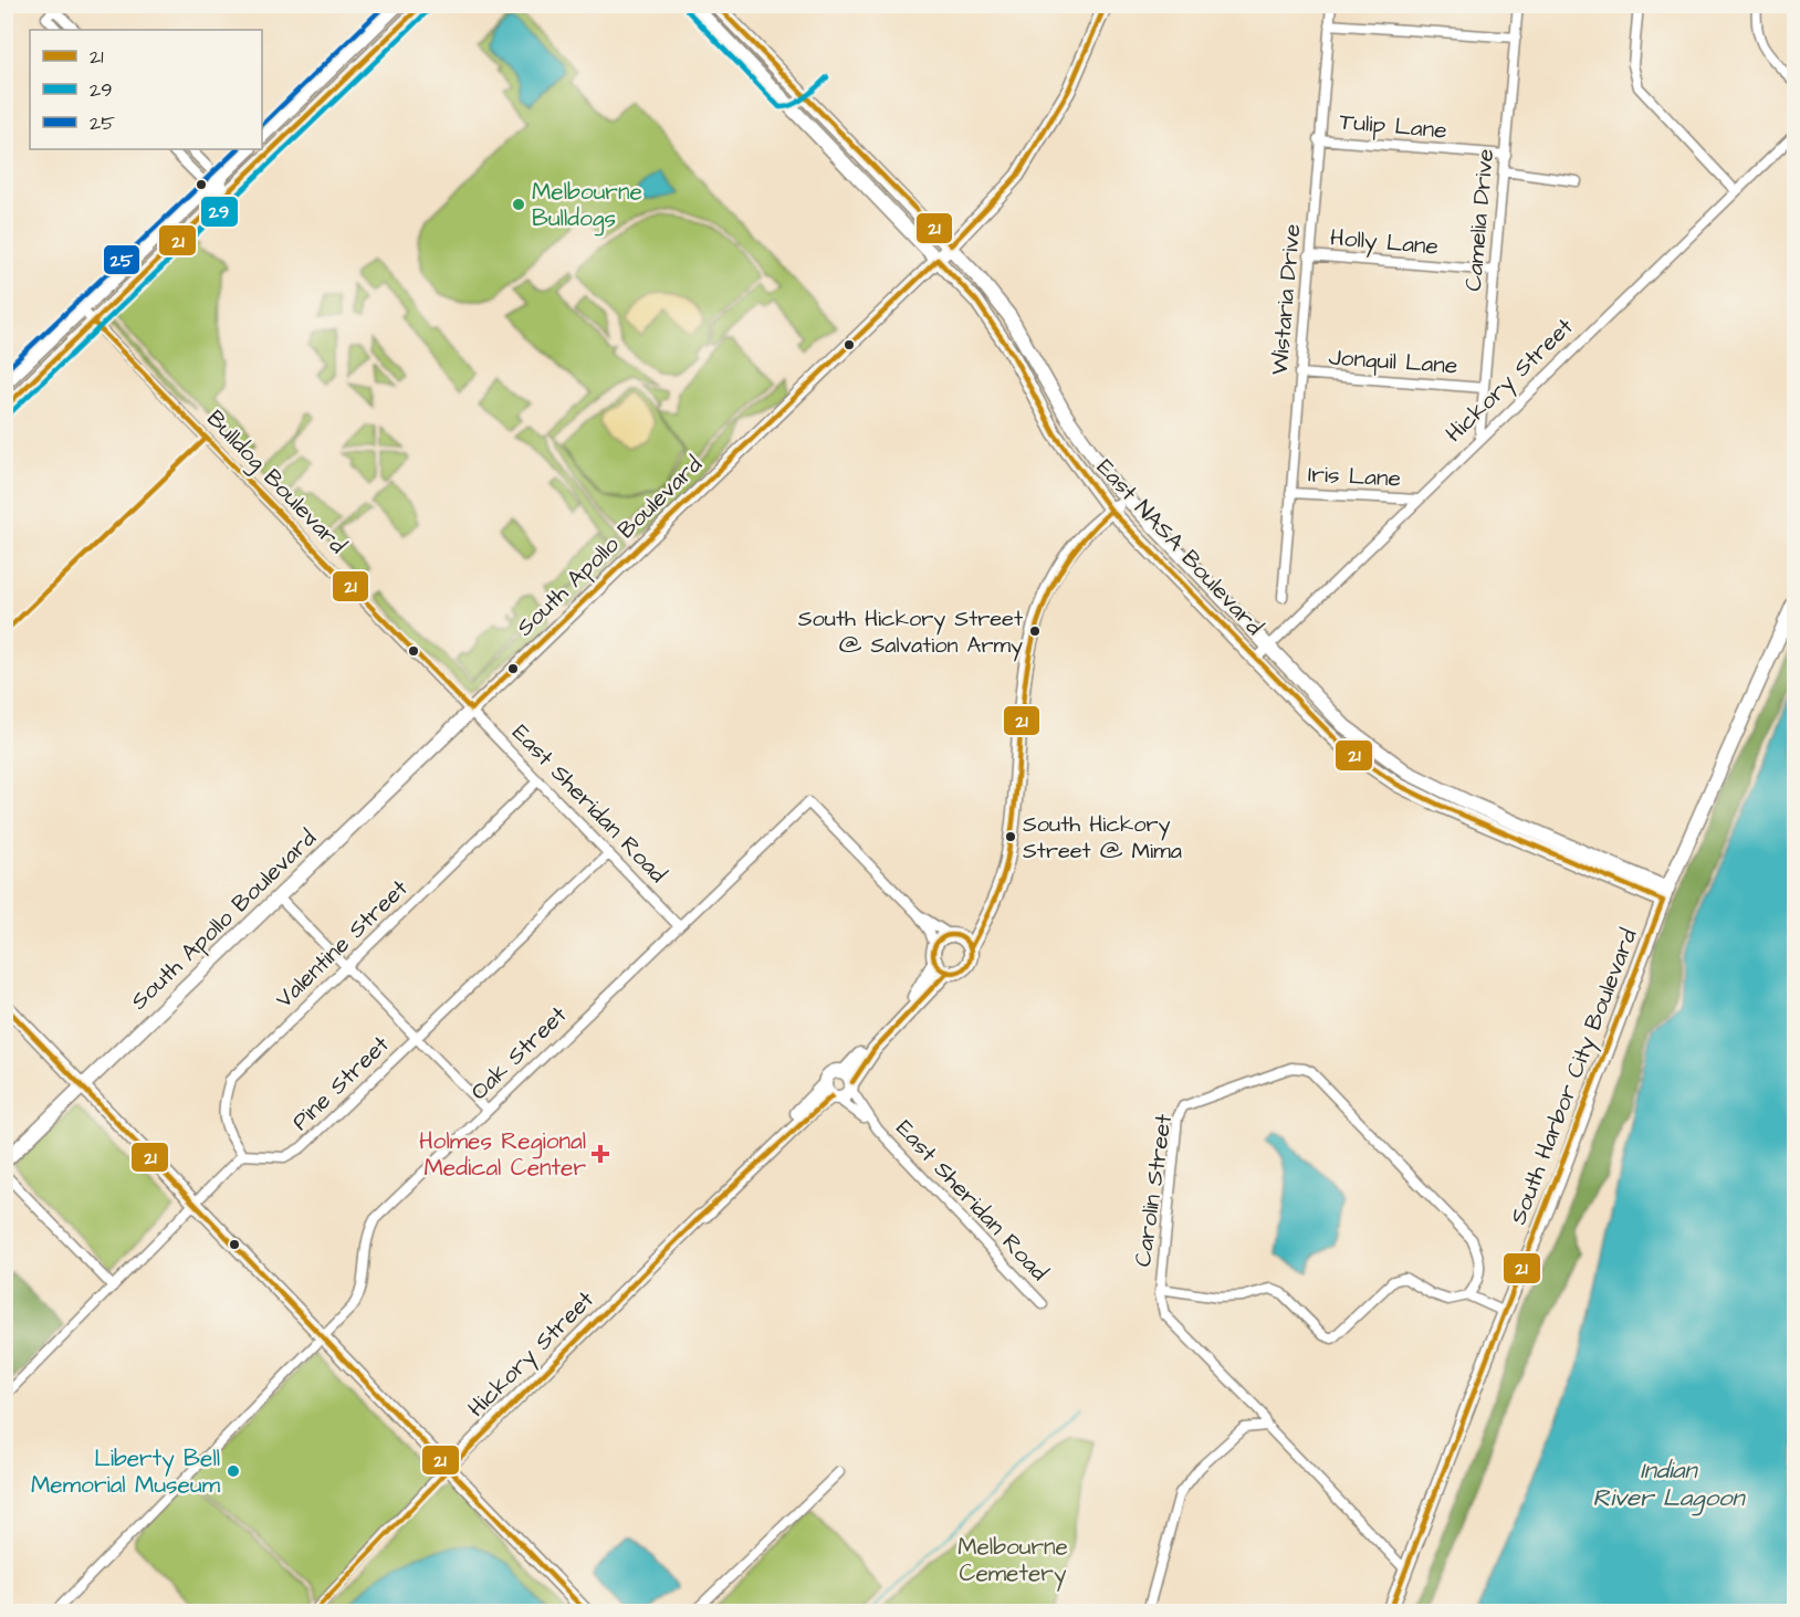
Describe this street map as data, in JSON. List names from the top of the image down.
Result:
{
  "streets": {
    "main road": [
      "Hickory Street",
      "South Apollo Boulevard",
      "East NASA Boulevard",
      "South Harbor City Boulevard"
    ],
    "street": [
      "Tulip Lane",
      "Camelia Drive",
      "Holly Lane",
      "Wistaria Drive",
      "Jonquil Lane",
      "Iris Lane",
      "Bulldog Boulevard",
      "East Sheridan Road",
      "Valentine Street",
      "Oak Street",
      "Pine Street",
      "Carolin Street"
    ]
  },
  "crossings": [
    ["Tulip Lane", "Camelia Drive"],
    ["Tulip Lane", "Wistaria Drive"],
    ["Camelia Drive", "Holly Lane"],
    ["Camelia Drive", "Jonquil Lane"],
    ["Camelia Drive", "Hickory Street"],
    ["Holly Lane", "Wistaria Drive"],
    ["Wistaria Drive", "Jonquil Lane"],
    ["Wistaria Drive", "Iris Lane"],
    ["Hickory Street", "Iris Lane"],
    ["Hickory Street", "East NASA Boulevard"],
    ["Hickory Street", "East Sheridan Road"],
    ["Bulldog Boulevard", "South Apollo Boulevard"],
    ["Bulldog Boulevard", "East Sheridan Road"],
    ["South Apollo Boulevard", "East NASA Boulevard"],
    ["South Apollo Boulevard", "East Sheridan Road"],
    ["East NASA Boulevard", "South Harbor City Boulevard"],
    ["East Sheridan Road", "Valentine Street"],
    ["East Sheridan Road", "Oak Street"],
    ["East Sheridan Road", "Pine Street"],
    ["Valentine Street", "Pine Street"],
    ["South Harbor City Boulevard", "Carolin Street"]
  ],
  "water": ["Indian River Lagoon"],
  "parks": ["Melbourne Cemetery"],
  "places": {
    "other": [
      "Melbourne Bulldogs",
      "South Hickory Street @ Salvation Army",
      "South Hickory Street @ Mima",
      "Liberty Bell Memorial Museum"
    ],
    "health": ["Holmes Regional Medical Center"]
  },
  "lines": ["transit line 21", "transit line 25", "transit line 29"],
  "legend": ["21", "29", "25"]
}
